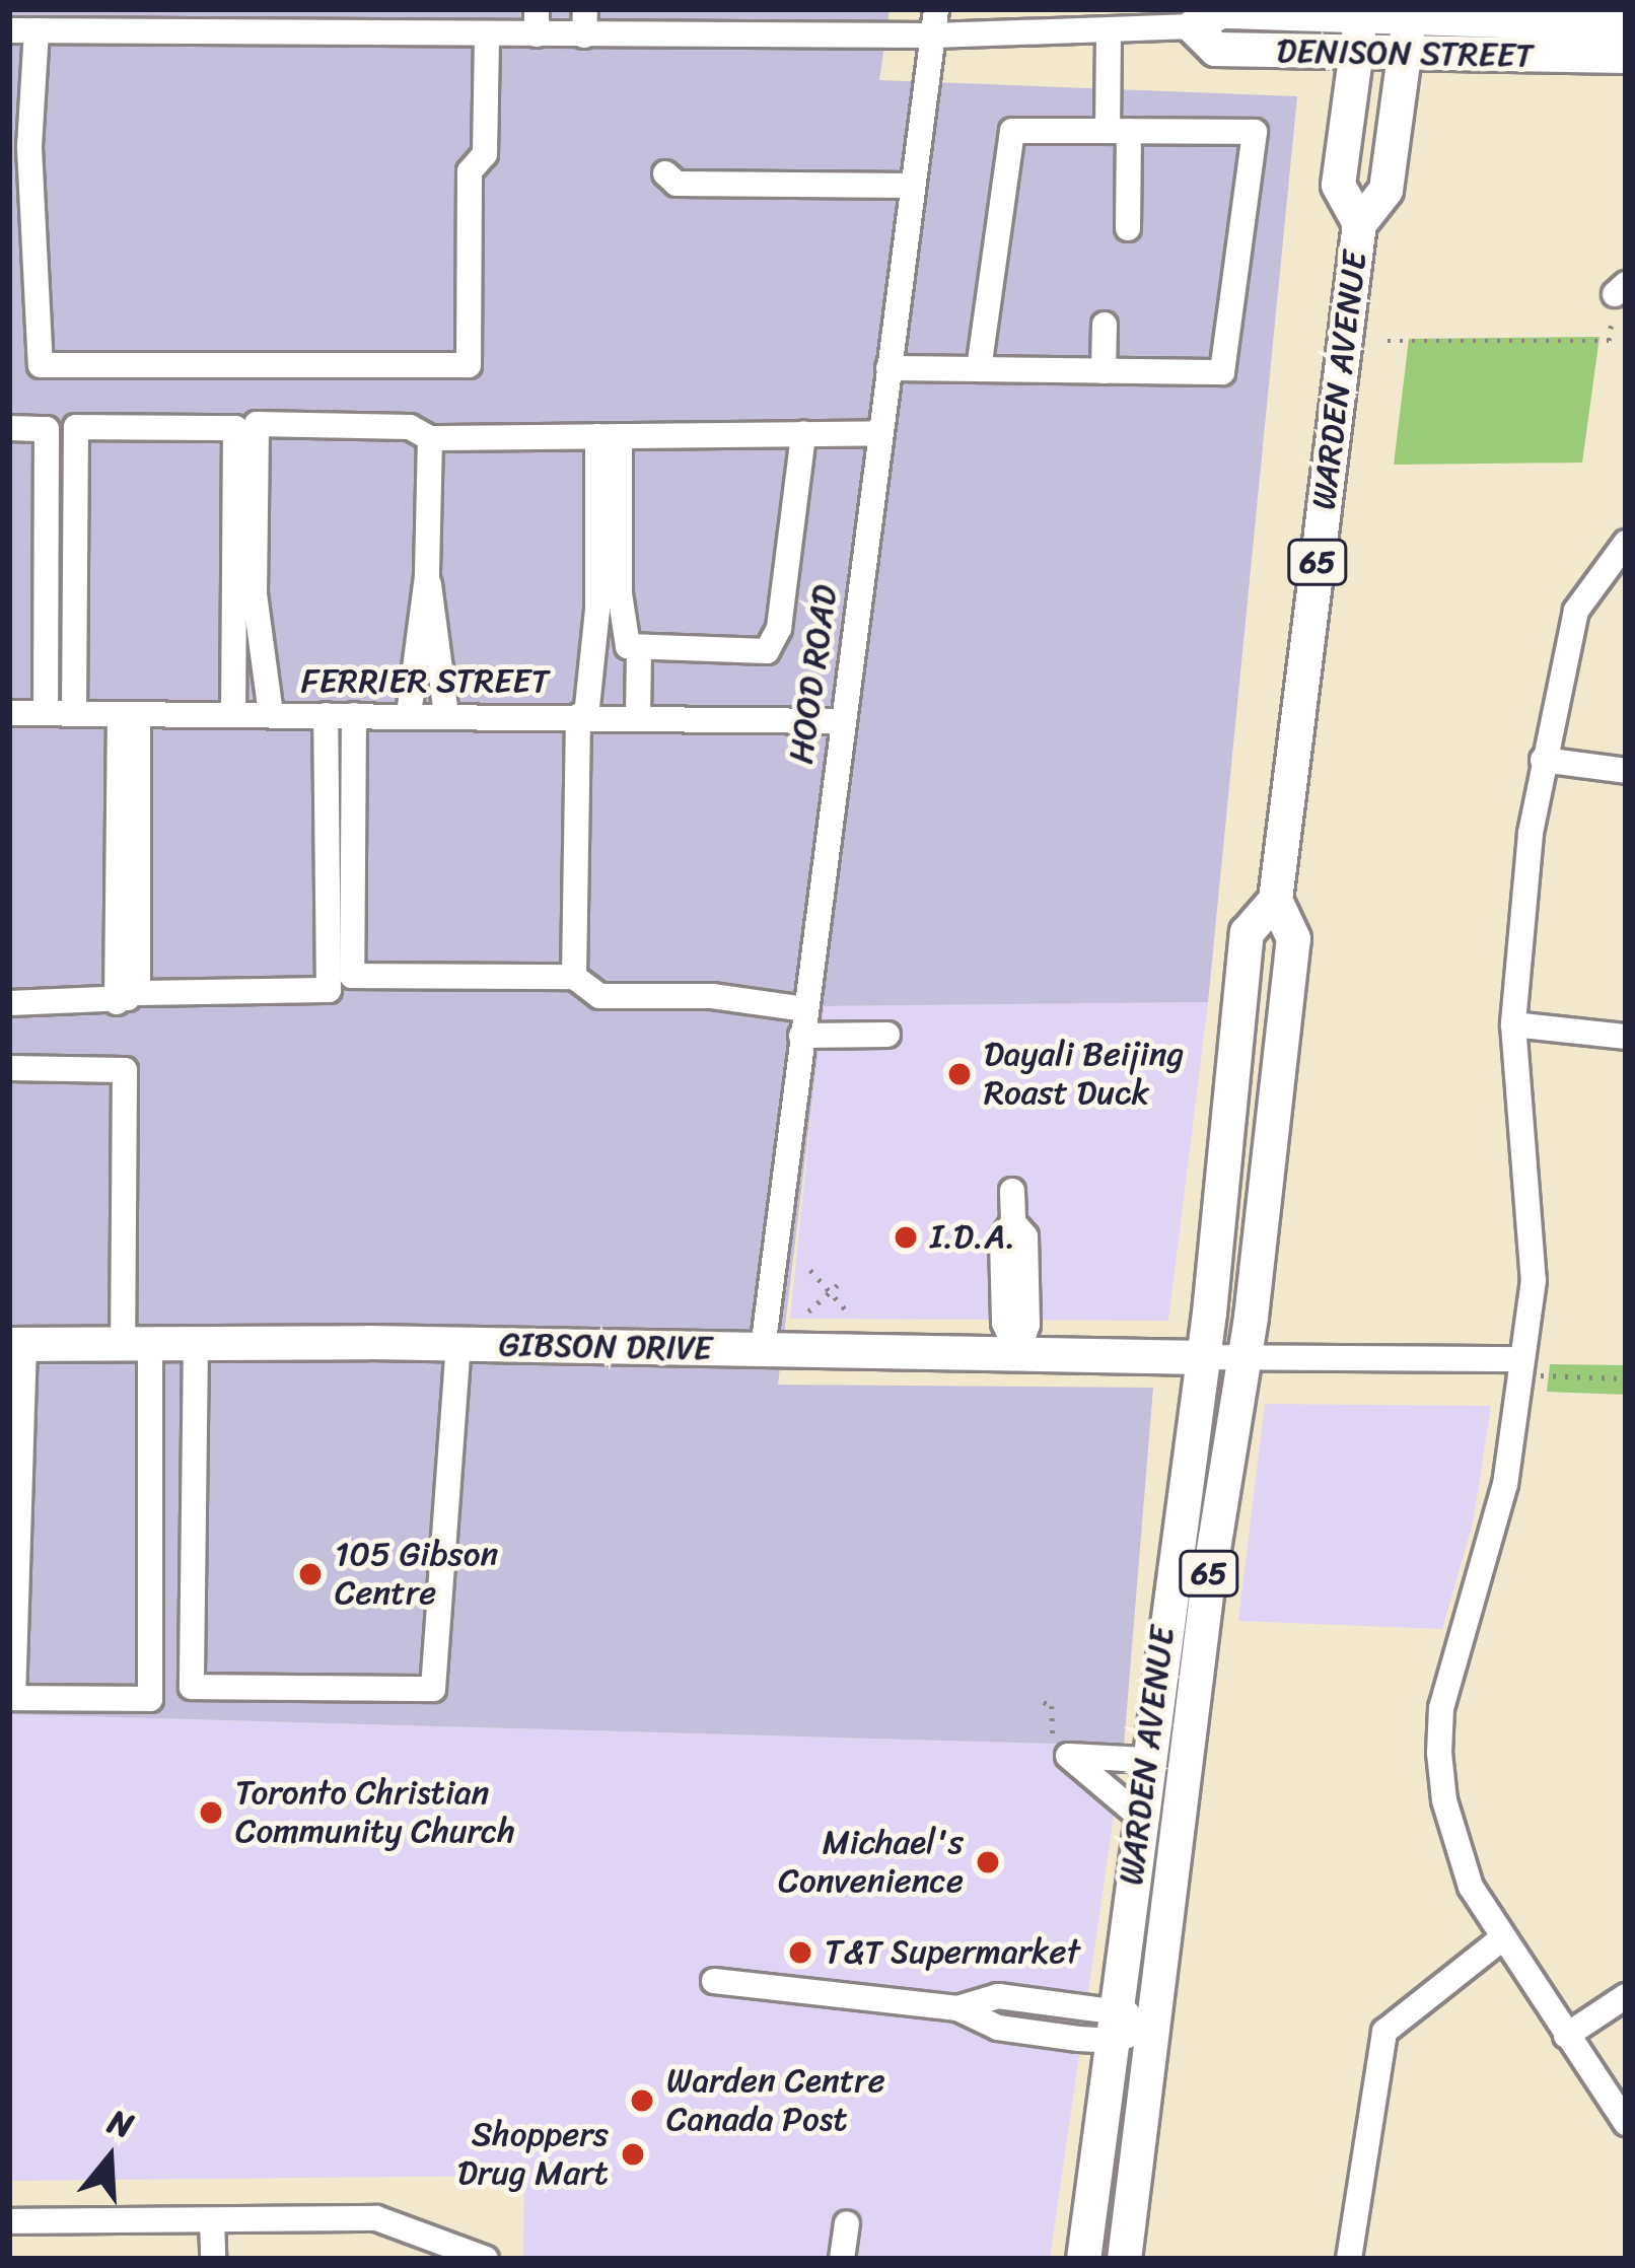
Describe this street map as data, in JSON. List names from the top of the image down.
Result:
{
  "streets": {
    "main road": [
      "DENISON STREET",
      "WARDEN AVENUE",
      "65",
      "GIBSON DRIVE"
    ],
    "street": ["HOOD ROAD", "FERRIER STREET"]
  },
  "crossings": [
    ["DENISON STREET", "WARDEN AVENUE"],
    ["DENISON STREET", "HOOD ROAD"],
    ["WARDEN AVENUE", "GIBSON DRIVE"],
    ["HOOD ROAD", "FERRIER STREET"],
    ["HOOD ROAD", "GIBSON DRIVE"]
  ],
  "places": [
    "Dayali Beijing Roast Duck",
    "I.D.A.",
    "105 Gibson Centre",
    "Toronto Christian Community Church",
    "Michael's Convenience",
    "T&T Supermarket",
    "Warden Centre Canada Post",
    "Shoppers Drug Mart"
  ],
  "north": "top"
}
